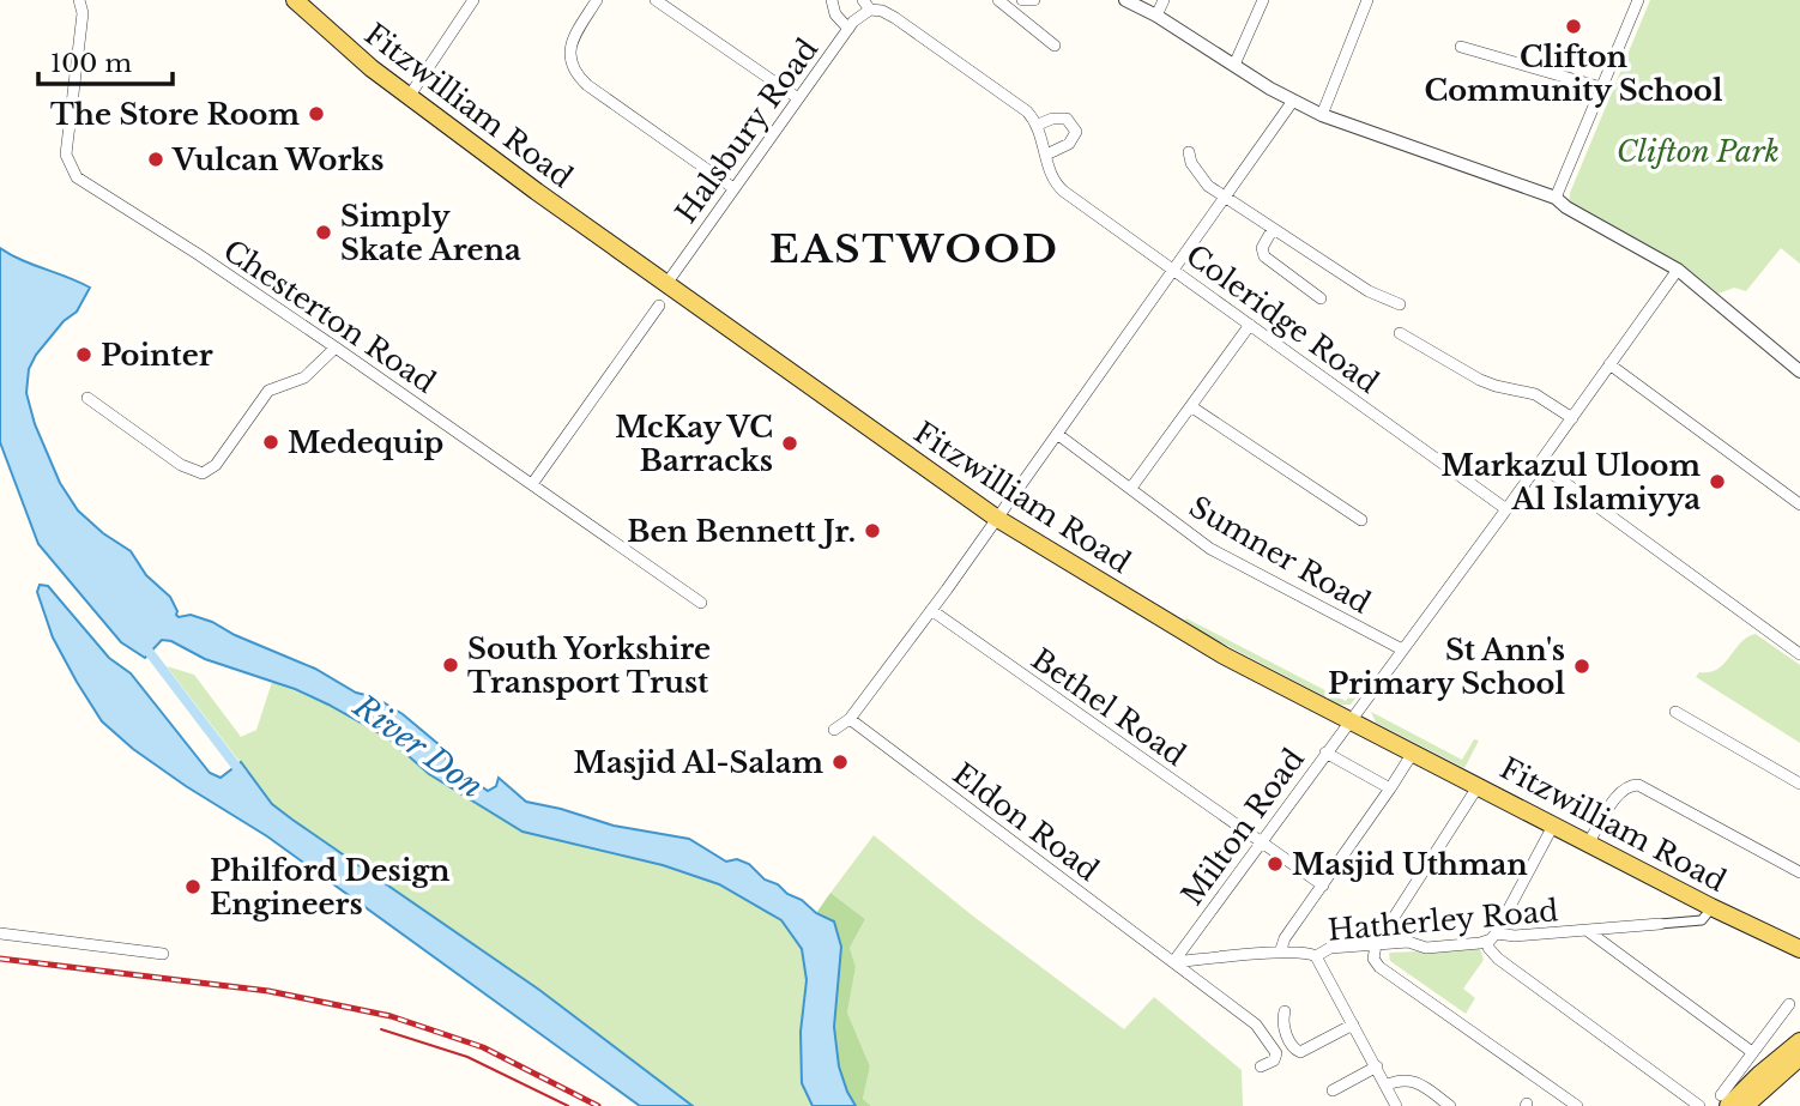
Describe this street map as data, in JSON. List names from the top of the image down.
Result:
{
  "streets": {
    "main road": ["Fitzwilliam Road"],
    "street": [
      "Halsbury Road",
      "Chesterton Road",
      "Coleridge Road",
      "Sumner Road",
      "Bethel Road",
      "Eldon Road",
      "Milton Road",
      "Hatherley Road"
    ]
  },
  "crossings": [
    ["Fitzwilliam Road", "Halsbury Road"],
    ["Fitzwilliam Road", "Milton Road"],
    ["Fitzwilliam Road", "Hatherley Road"],
    ["Coleridge Road", "Milton Road"],
    ["Sumner Road", "Milton Road"],
    ["Bethel Road", "Milton Road"],
    ["Eldon Road", "Milton Road"],
    ["Eldon Road", "Hatherley Road"],
    ["Milton Road", "Hatherley Road"]
  ],
  "districts": ["EASTWOOD"],
  "water": ["River Don"],
  "parks": ["Clifton Park"],
  "places": [
    "Clifton Community School",
    "The Store Room",
    "Vulcan Works",
    "Simply Skate Arena",
    "Pointer",
    "Medequip",
    "McKay VC Barracks",
    "Markazul Uloom Al Islamiyya",
    "Ben Bennett Jr.",
    "South Yorkshire Transport Trust",
    "St Ann's Primary School",
    "Masjid Al-Salam",
    "Masjid Uthman",
    "Philford Design Engineers"
  ],
  "scale_bar": "100 m"
}
